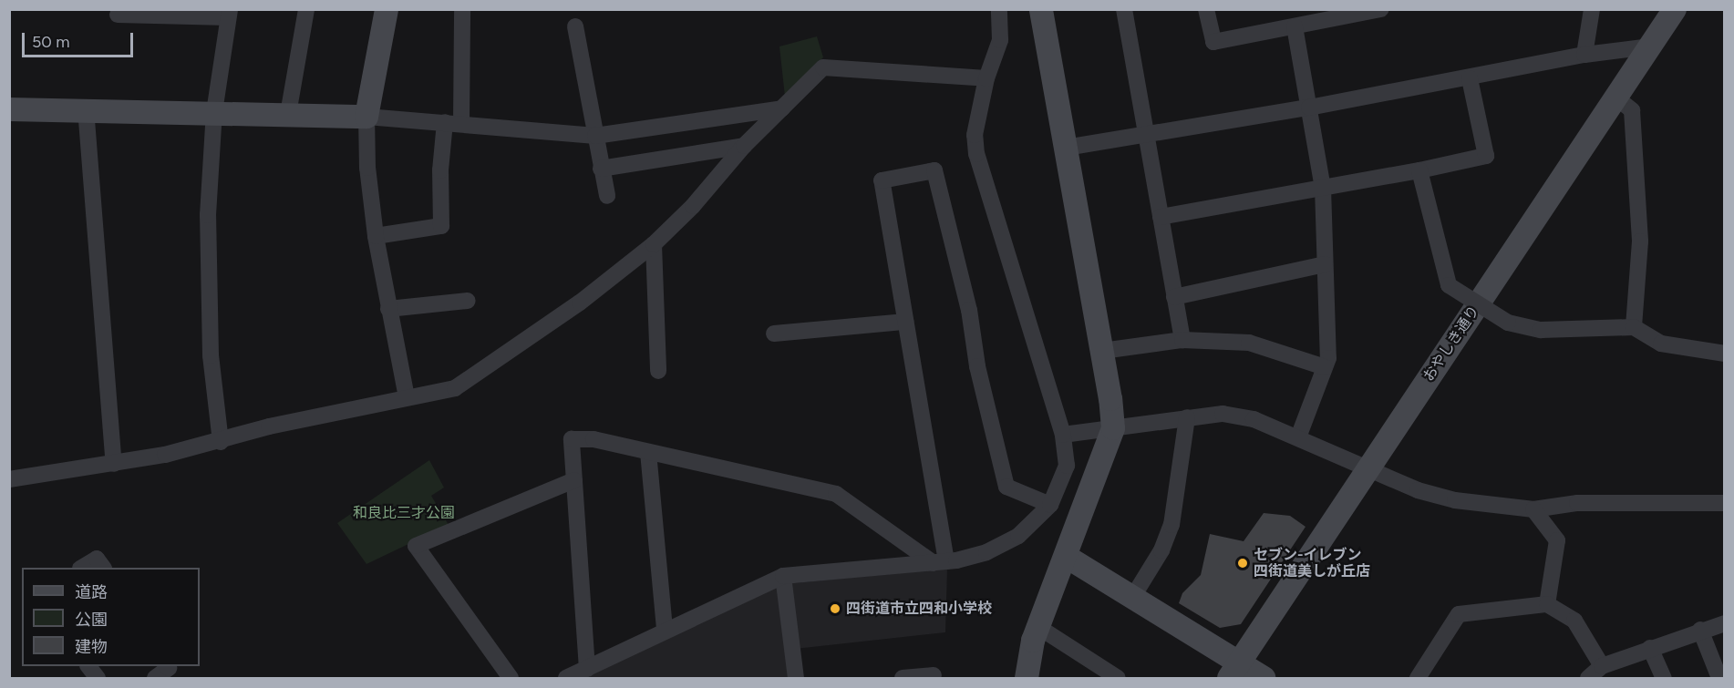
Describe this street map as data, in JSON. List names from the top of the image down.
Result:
{
  "streets": {
    "street": ["おやしき通り"]
  },
  "parks": ["和良比三才公園"],
  "places": ["セブン-イレブン 四街道美しが丘店", "四街道市立四和小学校"],
  "legend": ["道路", "公園", "建物"],
  "scale_bar": "50 m"
}
